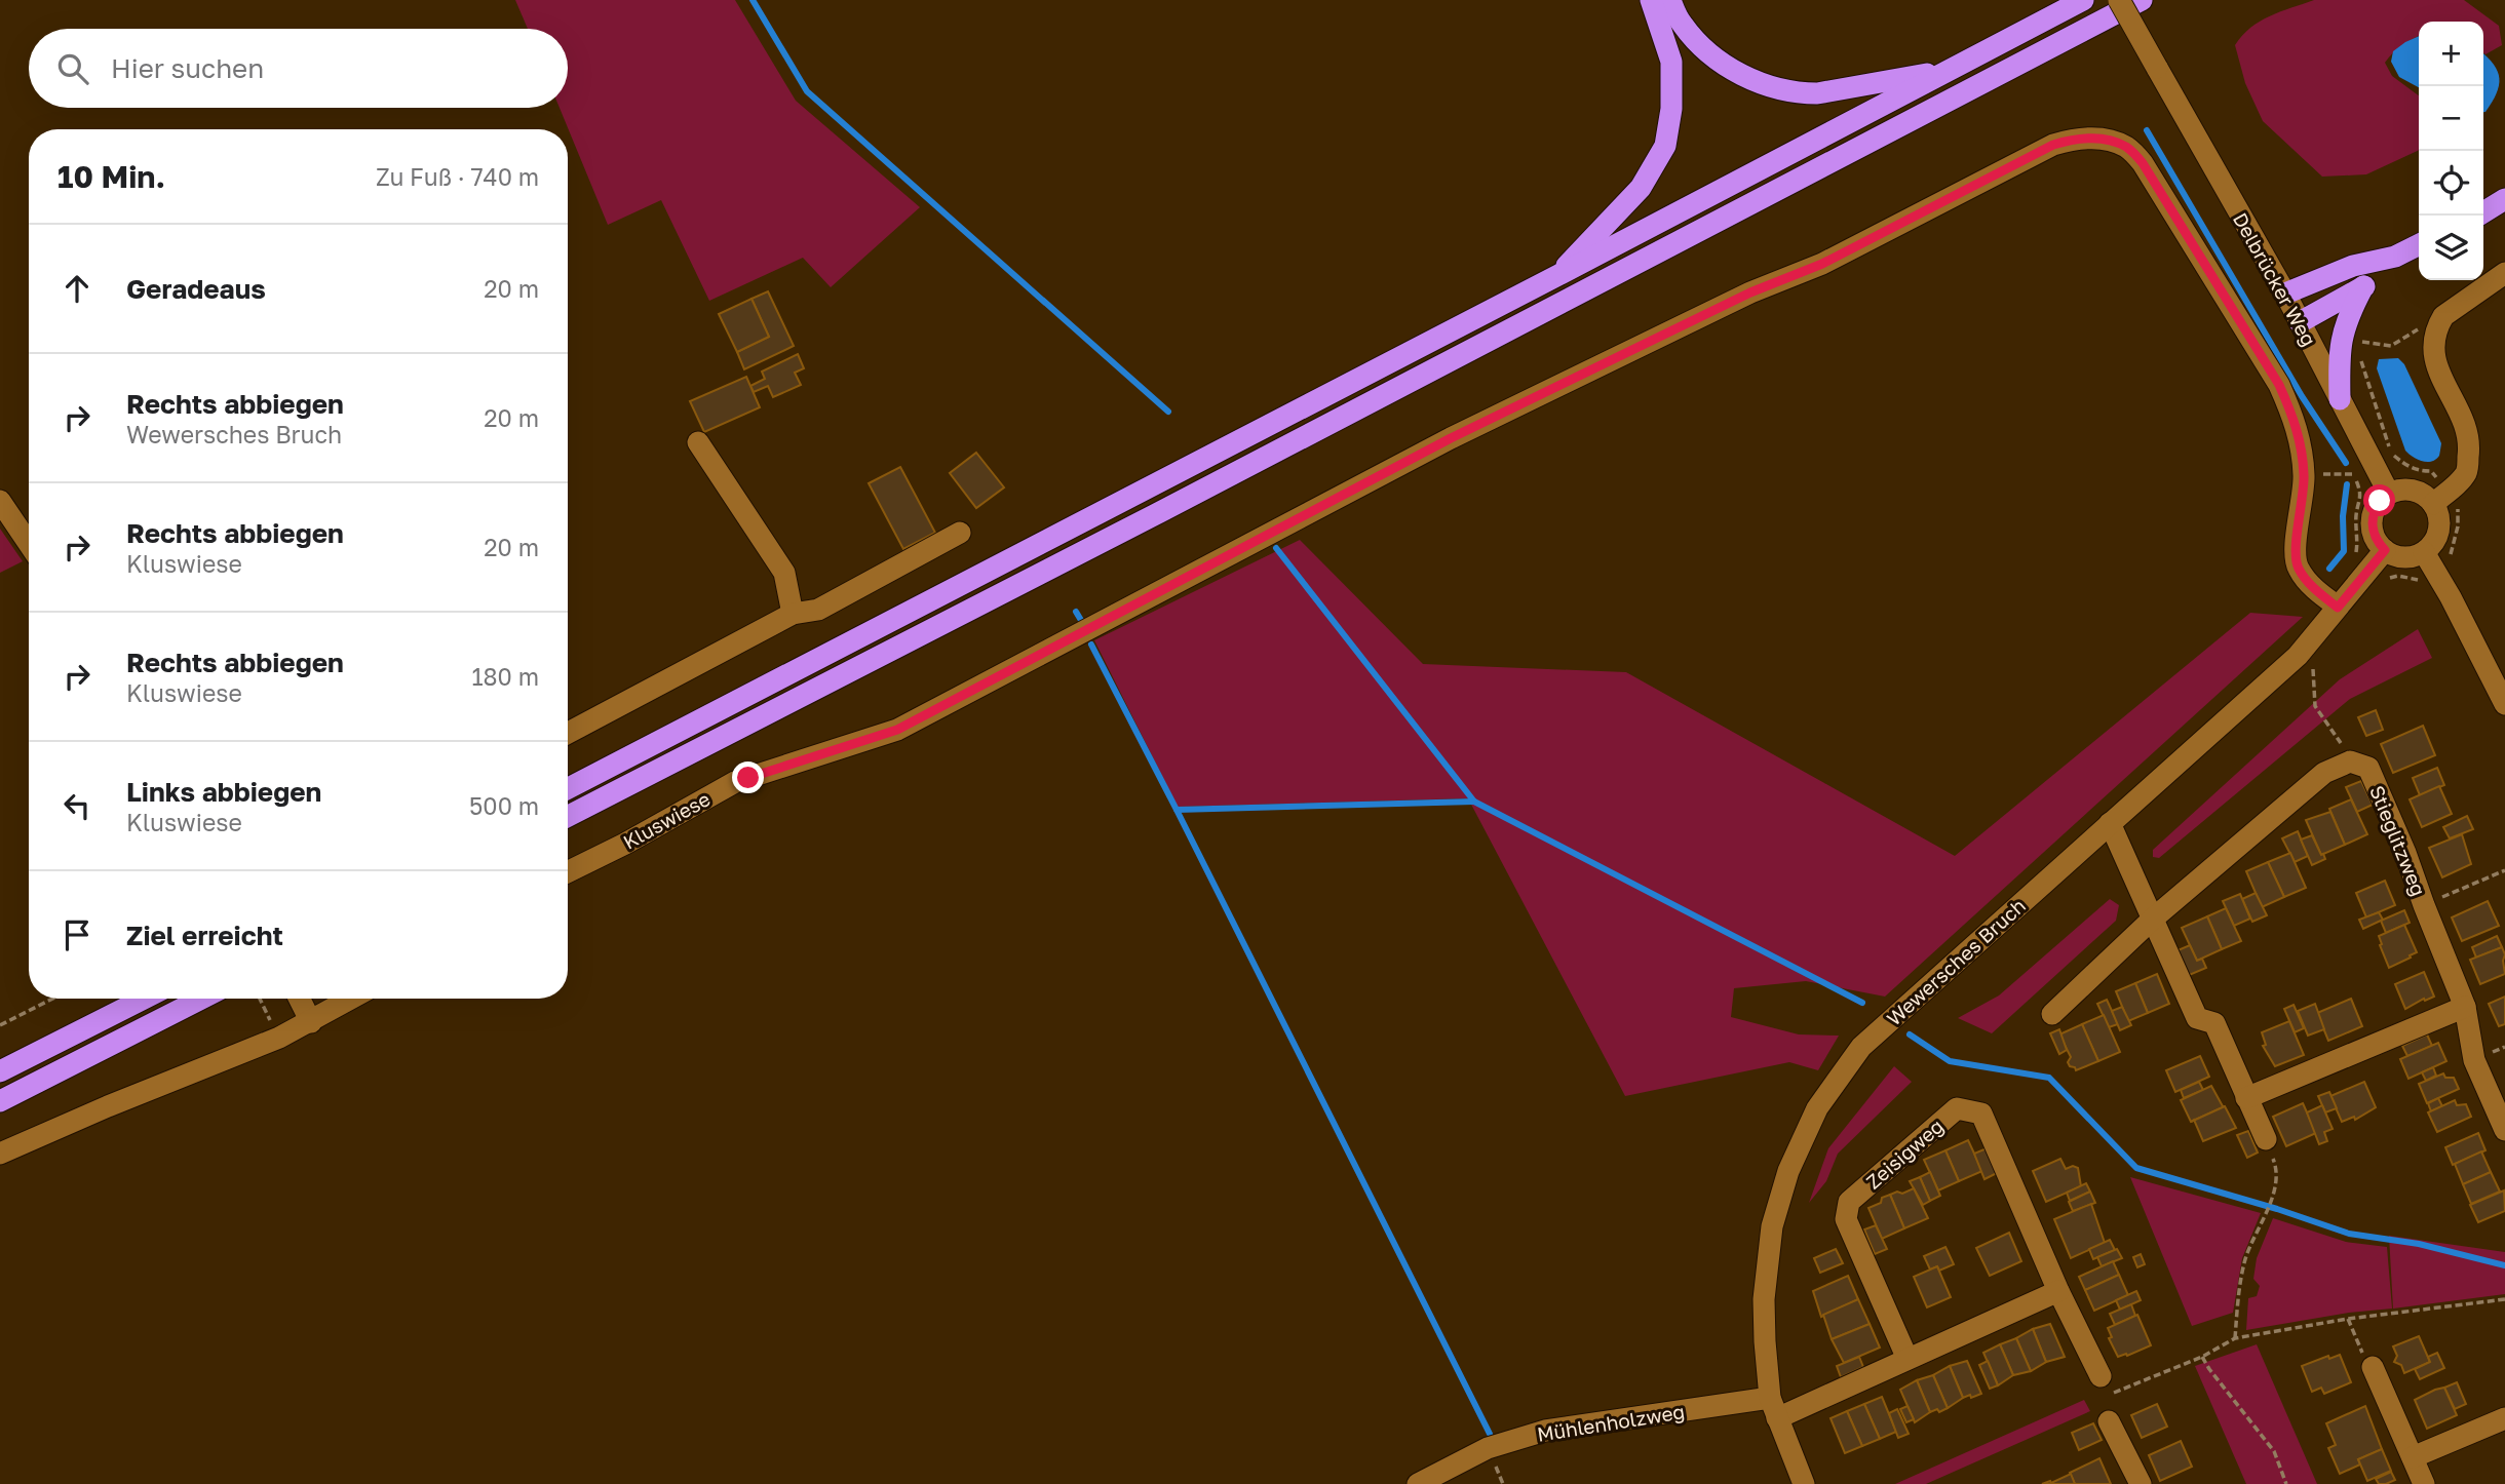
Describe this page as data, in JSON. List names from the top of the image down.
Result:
{
  "streets": {
    "street": [
      "Delbrücker Weg",
      "Kluswiese",
      "Stieglitzweg",
      "Wewersches Bruch",
      "Zeisigweg",
      "Mühlenholzweg"
    ]
  },
  "crossings": [
    ["Delbrücker Weg", "Wewersches Bruch"],
    ["Kluswiese", "Wewersches Bruch"],
    ["Wewersches Bruch", "Mühlenholzweg"]
  ],
  "page": {
    "map_buttons": ["+", "−"],
    "search": "Hier suchen",
    "heading": ["10 Min.", "Zu Fuß · 740 m"],
    "list": [
      ["Geradeaus", "20 m"],
      ["Rechts abbiegen", "Wewersches Bruch", "20 m"],
      ["Rechts abbiegen", "Kluswiese", "20 m"],
      ["Rechts abbiegen", "Kluswiese", "180 m"],
      ["Links abbiegen", "Kluswiese", "500 m"],
      "Ziel erreicht"
    ]
  }
}
